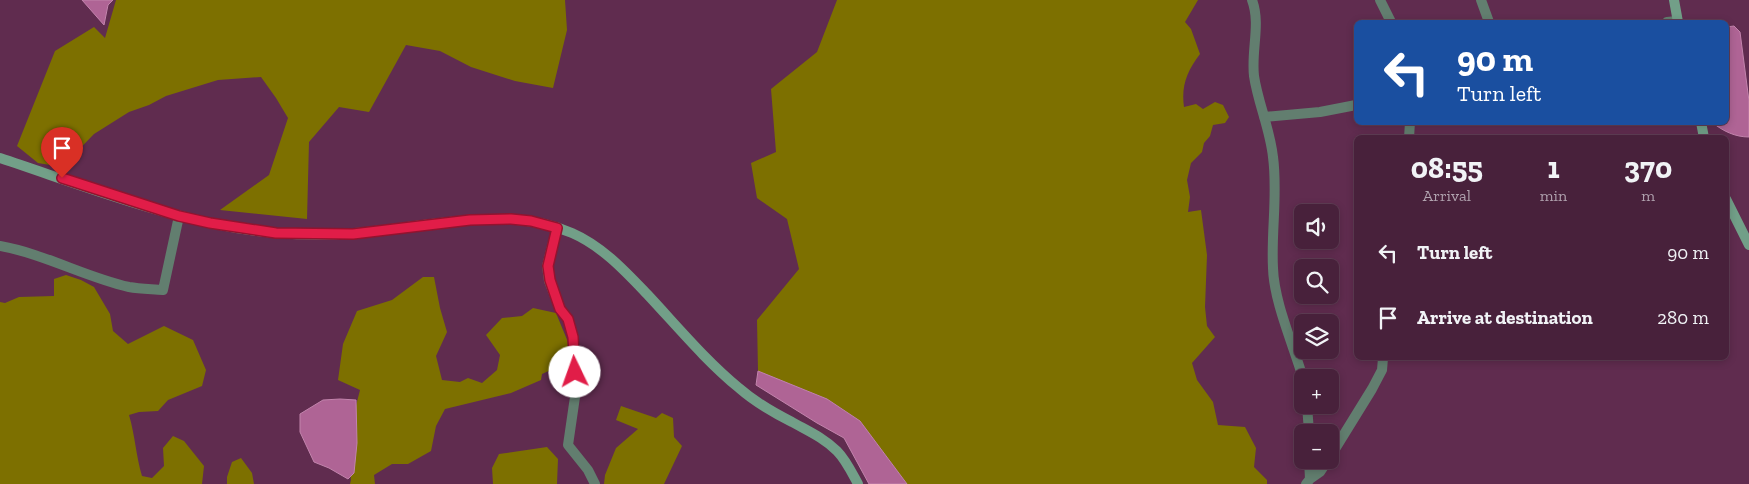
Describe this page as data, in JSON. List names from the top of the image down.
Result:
{
  "page": {
    "turn": ["90 m", "Turn left"],
    "eta": [
      "08:55",
      "Arrival",
      "1",
      "min",
      "370",
      "m"
    ],
    "map_buttons": ["+", "−"],
    "list": [
      {
        "name": "Turn left",
        "value": "90 m"
      },
      {
        "name": "Arrive at destination",
        "value": "280 m"
      }
    ]
  }
}
